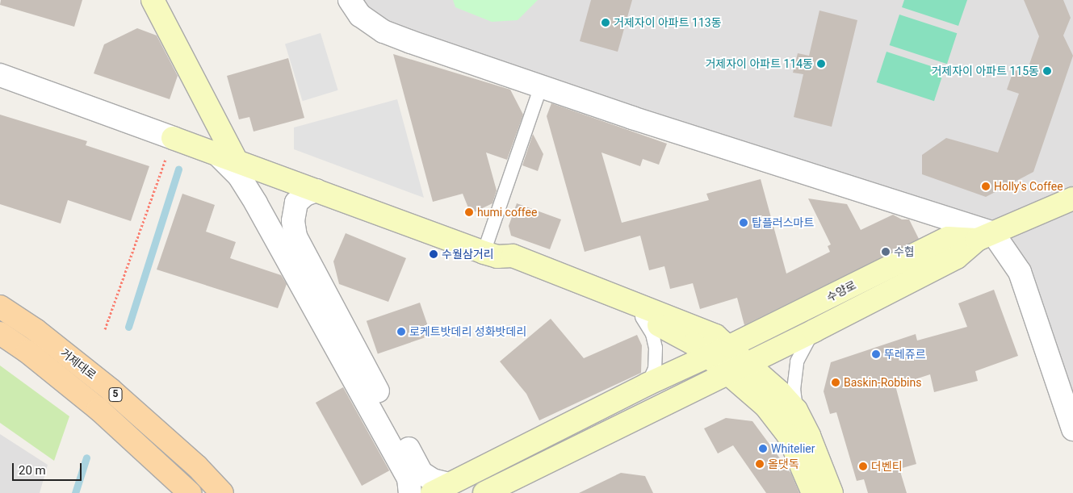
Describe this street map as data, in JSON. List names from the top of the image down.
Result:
{
  "streets": {
    "main road": ["거제대로", "5"],
    "street": ["수양로"]
  },
  "places": [
    "거제자이 아파트 113동",
    "거제자이 아파트 114동",
    "거제자이 아파트 115동",
    "Holly's Coffee",
    "humi coffee",
    "탑플러스마트",
    "수협",
    "수월삼거리",
    "로케트밧데리 성화밧데리",
    "뚜레쥬르",
    "Baskin-Robbins",
    "Whitelier",
    "올댓독",
    "더벤티"
  ],
  "scale_bar": "20 m"
}
